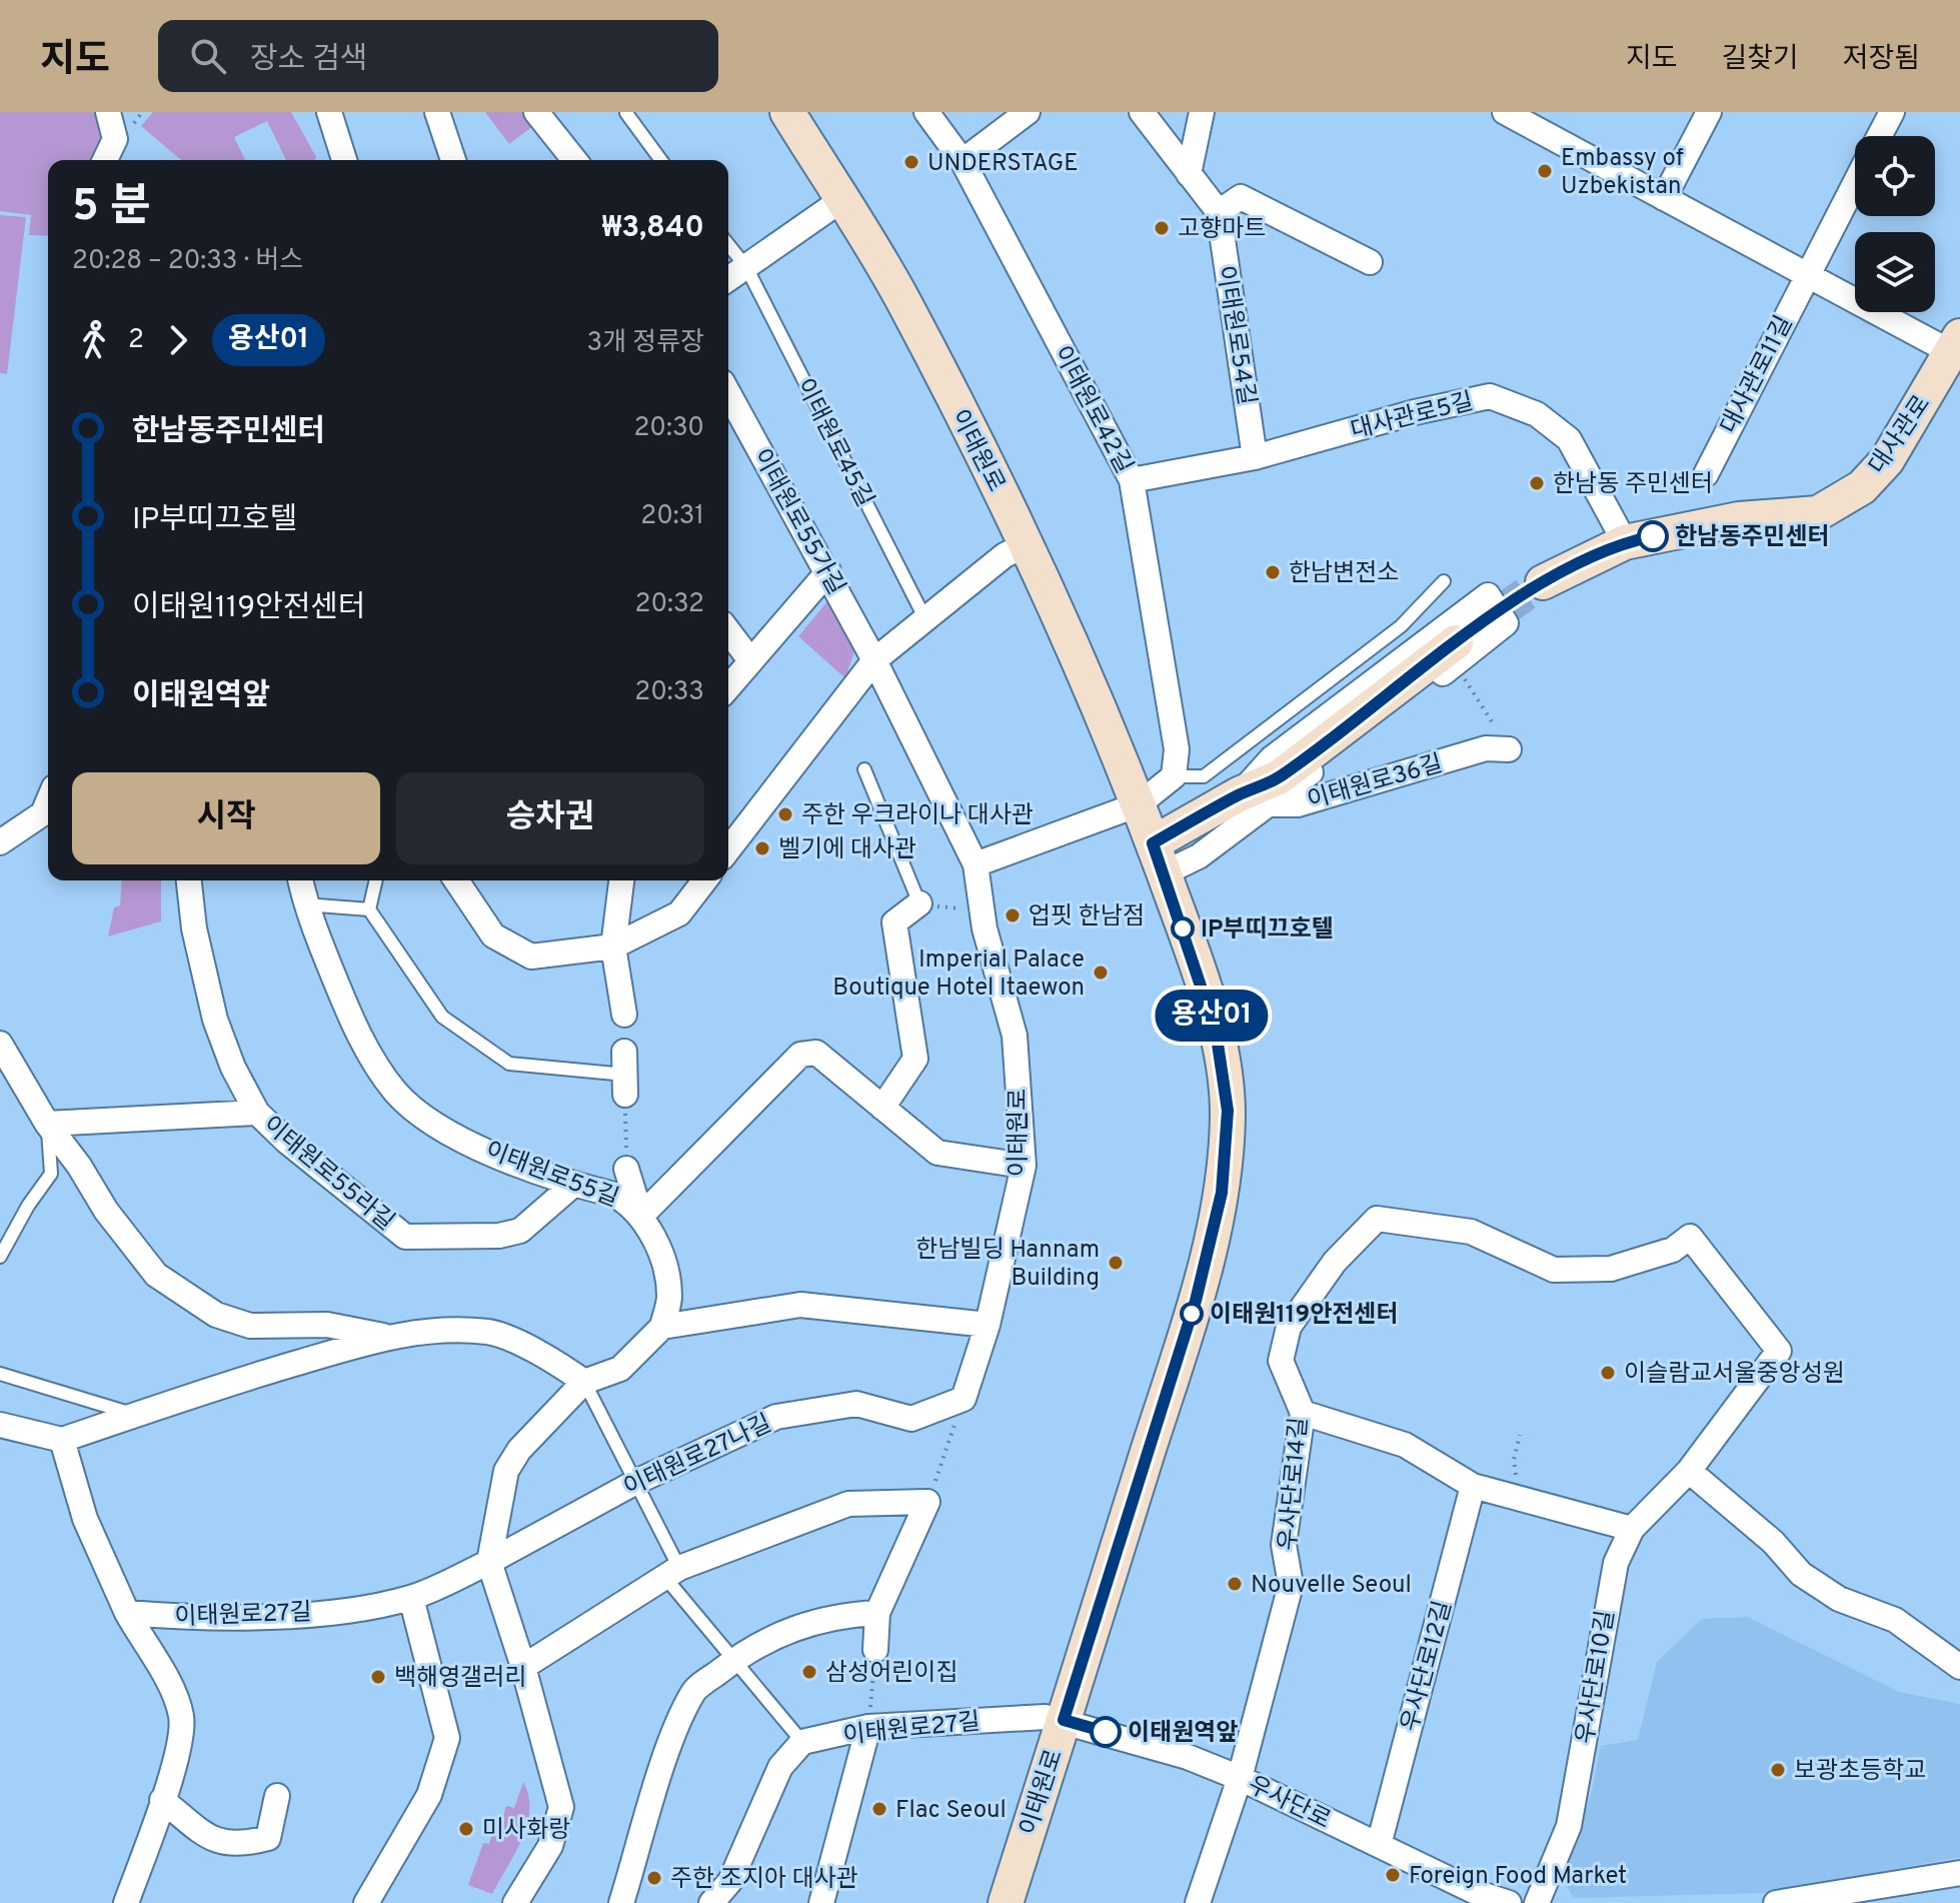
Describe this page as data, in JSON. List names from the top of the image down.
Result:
{
  "streets": {
    "main road": ["대사관로", "이태원로"],
    "street": [
      "이태원로54길",
      "대사관로11길",
      "이태원로42길",
      "대사관로5길",
      "이태원로55가길",
      "이태원로36길",
      "이태원로55라길",
      "이태원로55길",
      "이태원로27나길",
      "우사단로14길",
      "이태원로27길",
      "우사단로12길",
      "우사단로10길",
      "우사단로"
    ],
    "lane": ["이태원로45길"]
  },
  "crossings": [
    ["이태원로54길", "대사관로5길"],
    ["이태원로42길", "대사관로5길"],
    ["대사관로5길", "대사관로"],
    ["이태원로", "이태원로55가길"],
    ["이태원로", "이태원로36길"],
    ["이태원로", "이태원로55길"],
    ["이태원로", "이태원로27나길"],
    ["이태원로", "이태원로27길"],
    ["이태원로", "우사단로"],
    ["이태원로55라길", "이태원로55길"],
    ["이태원로27나길", "이태원로27길"],
    ["우사단로14길", "우사단로10길"],
    ["우사단로14길", "우사단로"],
    ["이태원로27길", "우사단로"],
    ["우사단로12길", "우사단로"]
  ],
  "places": [
    "UNDERSTAGE",
    "Embassy of Uzbekistan",
    "고향마트",
    "한남동 주민센터",
    "한남동주민센터",
    "한남변전소",
    "주한 우크라이나 대사관",
    "벨기에 대사관",
    "업핏 한남점",
    "IP부띠끄호텔",
    "Imperial Palace Boutique Hotel Itaewon",
    "한남빌딩 Hannam Building",
    "이태원119안전센터",
    "이슬람교서울중앙성원",
    "Nouvelle Seoul",
    "삼성어린이집",
    "백해영갤러리",
    "이태원역앞",
    "보광초등학교",
    "Flac Seoul",
    "미사화랑",
    "Foreign Food Market",
    "주한 조지아 대사관"
  ],
  "lines": ["bus line 용산01"],
  "page": {
    "header": "지도",
    "search": "장소 검색",
    "nav": ["지도", "길찾기", "저장됨"],
    "on_map": "용산01",
    "heading": ["5 분", "20:28 – 20:33 · 버스", "₩3,840"],
    "legs": ["2", "용산01", "3개 정류장"],
    "list": [
      {
        "name": "한남동주민센터",
        "value": "20:30"
      },
      {
        "name": "IP부띠끄호텔",
        "value": "20:31"
      },
      {
        "name": "이태원119안전센터",
        "value": "20:32"
      },
      {
        "name": "이태원역앞",
        "value": "20:33"
      }
    ],
    "buttons": ["시작", "승차권"]
  }
}
